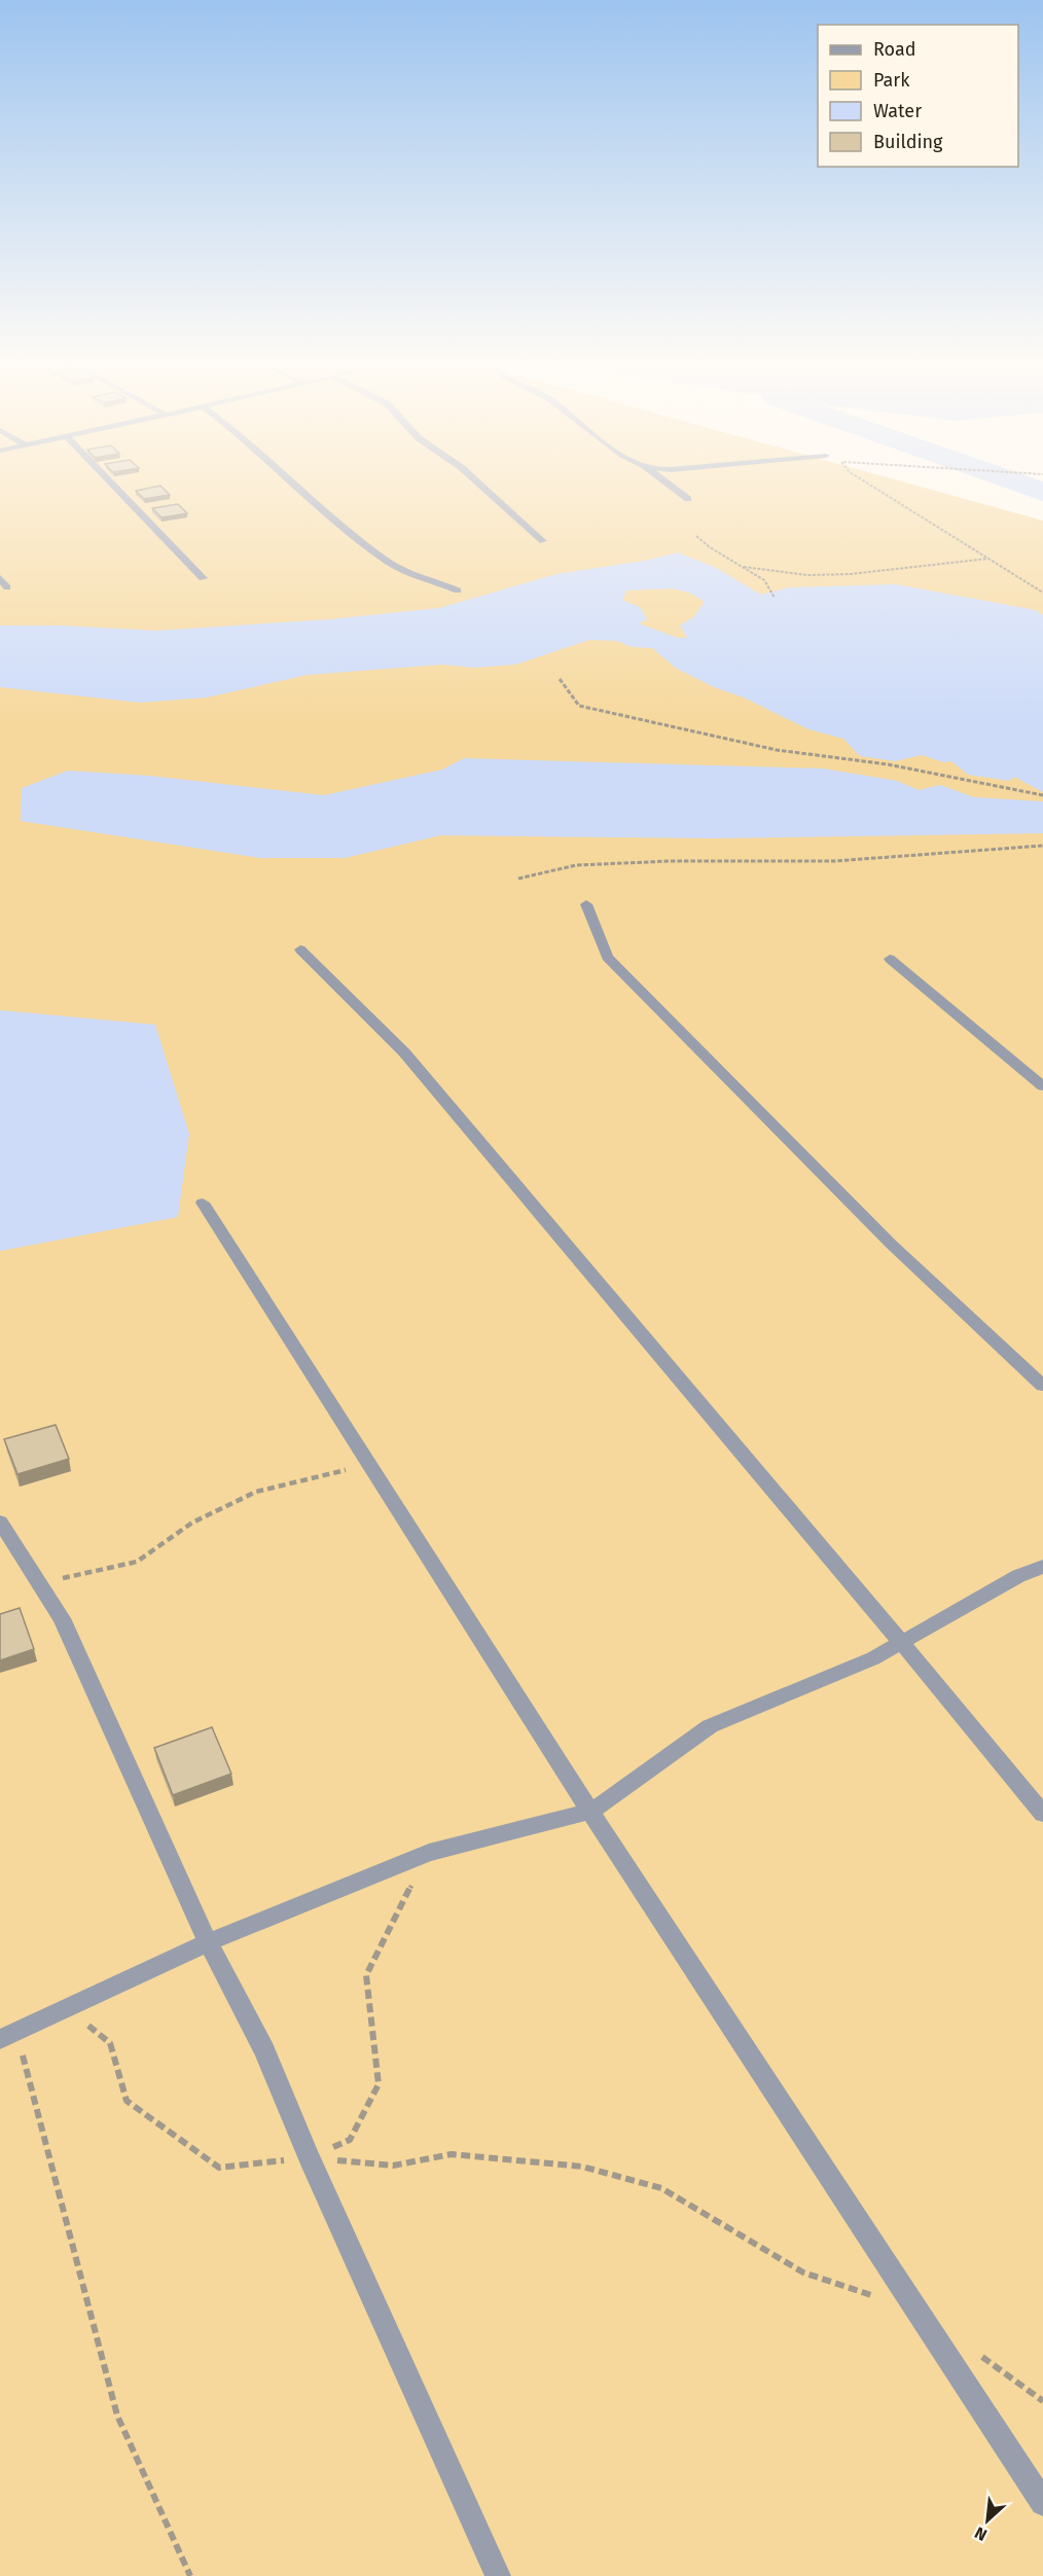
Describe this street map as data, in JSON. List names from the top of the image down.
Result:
{
  "legend": [
    "Road",
    "Park",
    "Water",
    "Building"
  ],
  "north": "bottom left"
}
